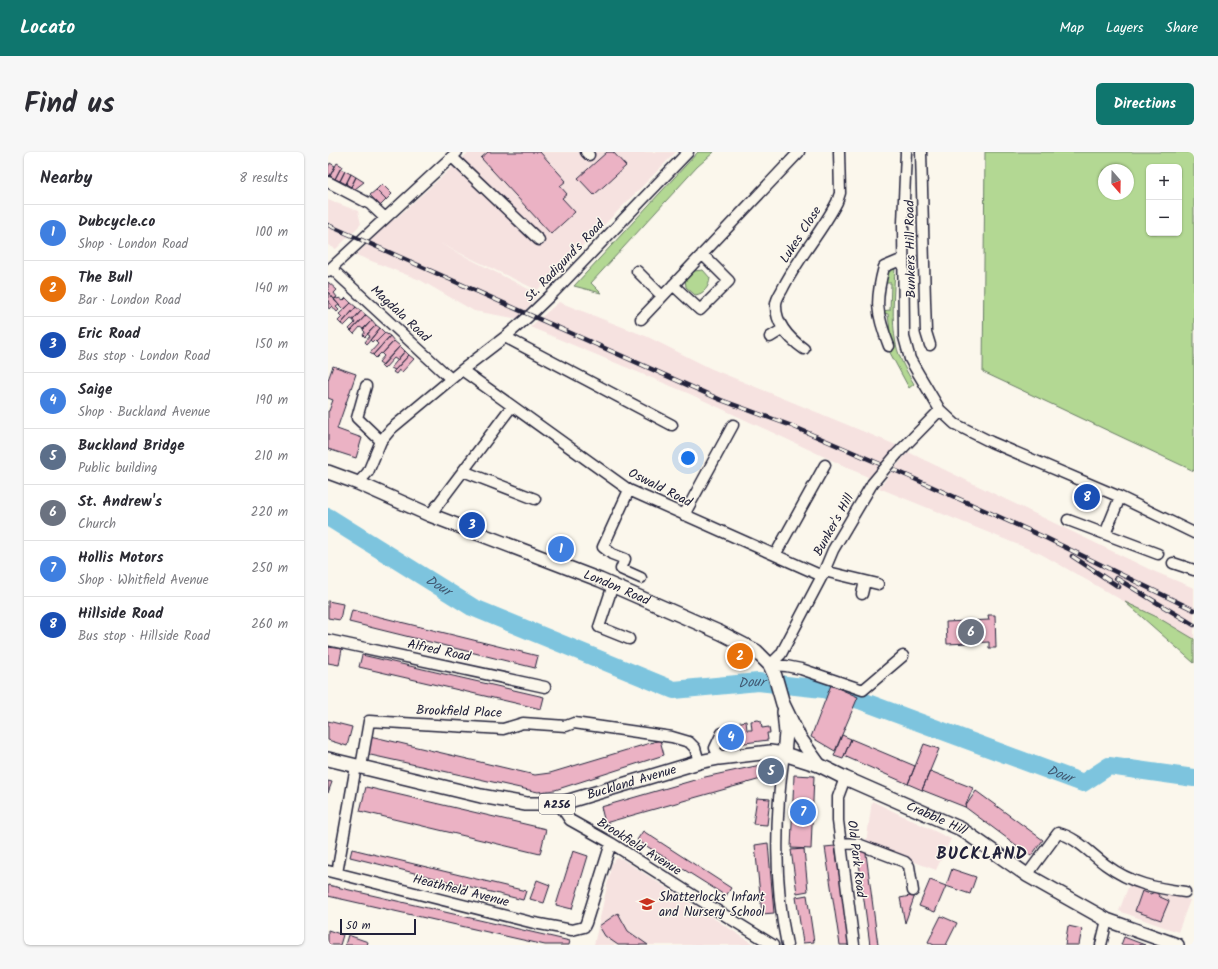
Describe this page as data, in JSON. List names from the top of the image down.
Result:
{
  "streets": {
    "main road": [
      "London Road",
      "Buckland Avenue",
      "A256",
      "Crabble Hill"
    ],
    "street": [
      "Lukes Close",
      "Bunkers Hill Road",
      "St. Radigund's Road",
      "Magdala Road",
      "Oswald Road",
      "Bunker's Hill",
      "Alfred Road",
      "Brookfield Place",
      "Brookfield Avenue",
      "Old Park Road",
      "Heathfield Avenue"
    ]
  },
  "crossings": [
    ["Bunkers Hill Road", "Bunker's Hill"],
    ["St. Radigund's Road", "Magdala Road"],
    ["St. Radigund's Road", "Oswald Road"],
    ["Oswald Road", "Bunker's Hill"],
    ["Bunker's Hill", "London Road"],
    ["London Road", "Buckland Avenue"],
    ["London Road", "Crabble Hill"],
    ["Brookfield Place", "Buckland Avenue"],
    ["Buckland Avenue", "Crabble Hill"],
    ["Buckland Avenue", "Brookfield Avenue"],
    ["Crabble Hill", "Old Park Road"],
    ["Brookfield Avenue", "Heathfield Avenue"]
  ],
  "districts": ["BUCKLAND"],
  "water": ["Dour"],
  "places": {
    "school or university": ["Shatterlocks Infant and Nursery School"]
  },
  "scale_bar": "50 m",
  "north": "bottom",
  "page": {
    "header": "Locato",
    "nav": ["Map", "Layers", "Share"],
    "title": "Find us",
    "buttons": "Directions",
    "heading": ["Nearby", "8 results"],
    "map_buttons": ["+", "−"],
    "list": [
      {
        "mark": "1",
        "name": "Dubcycle.co",
        "note": "Shop · London Road",
        "value": "100 m"
      },
      {
        "mark": "2",
        "name": "The Bull",
        "note": "Bar · London Road",
        "value": "140 m"
      },
      {
        "mark": "3",
        "name": "Eric Road",
        "note": "Bus stop · London Road",
        "value": "150 m"
      },
      {
        "mark": "4",
        "name": "Saige",
        "note": "Shop · Buckland Avenue",
        "value": "190 m"
      },
      {
        "mark": "5",
        "name": "Buckland Bridge",
        "note": "Public building",
        "value": "210 m"
      },
      {
        "mark": "6",
        "name": "St. Andrew's",
        "note": "Church",
        "value": "220 m"
      },
      {
        "mark": "7",
        "name": "Hollis Motors",
        "note": "Shop · Whitfield Avenue",
        "value": "250 m"
      },
      {
        "mark": "8",
        "name": "Hillside Road",
        "note": "Bus stop · Hillside Road",
        "value": "260 m"
      }
    ],
    "pins": [
      "8",
      "3",
      "1",
      "6",
      "2",
      "4",
      "5",
      "7"
    ],
    "scale": "50 m"
  }
}
